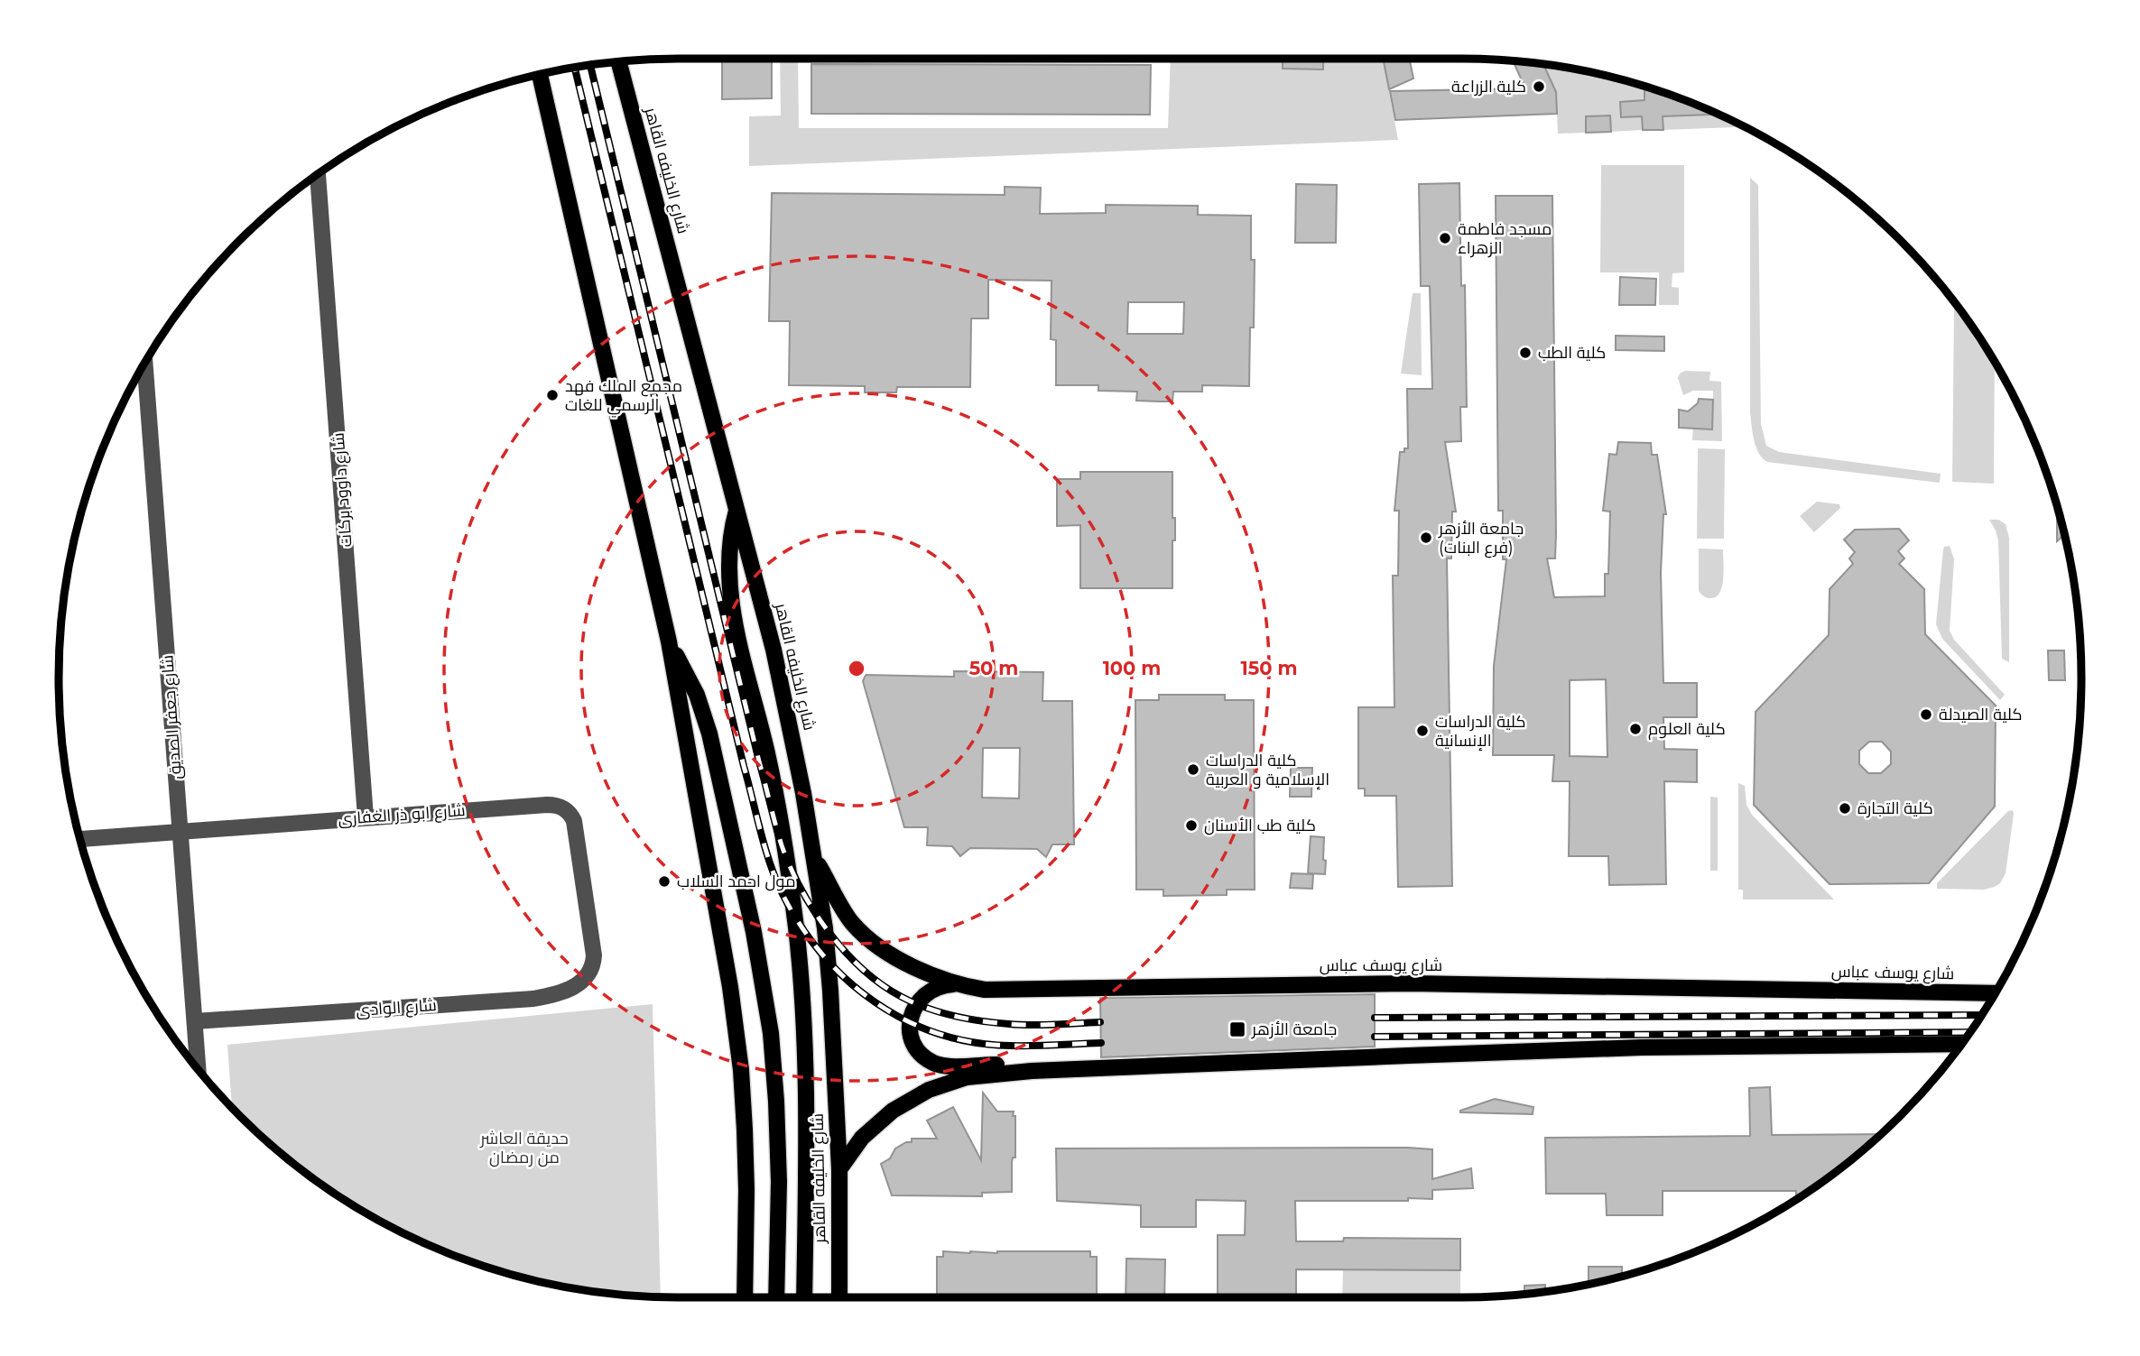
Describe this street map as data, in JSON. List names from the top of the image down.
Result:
{
  "streets": {
    "main road": ["شارع الخليفه القاهر", "شارع يوسف عباس"],
    "street": [
      "شارع داوود بركات",
      "شارع جعفر الصديق",
      "شارع ابو ذر الغفارى",
      "شارع الوادى"
    ]
  },
  "crossings": [
    ["شارع الخليفه القاهر", "شارع يوسف عباس"],
    ["شارع داوود بركات", "شارع ابو ذر الغفارى"],
    ["شارع جعفر الصديق", "شارع ابو ذر الغفارى"],
    ["شارع جعفر الصديق", "شارع الوادى"],
    ["شارع ابو ذر الغفارى", "شارع الوادى"]
  ],
  "parks": ["حديقة العاشر من رمضان"],
  "places": {
    "other": [
      "كلية الزراعة",
      "مسجد فاطمة الزهراء",
      "كلية الطب",
      "مجمع الملك فهد الرسمي للغات",
      "جامعة الأزهر (فرع البنات)",
      "كلية الصيدلة",
      "كلية العلوم",
      "كلية الدراسات الإنسانية",
      "كلية الدراسات الإسلامية و العربية",
      "كلية التجارة",
      "كلية طب الأسنان",
      "مول احمد السلاب"
    ],
    "transit": ["جامعة الأزهر"]
  },
  "rings": ["50 m", "100 m", "150 m"]
}
